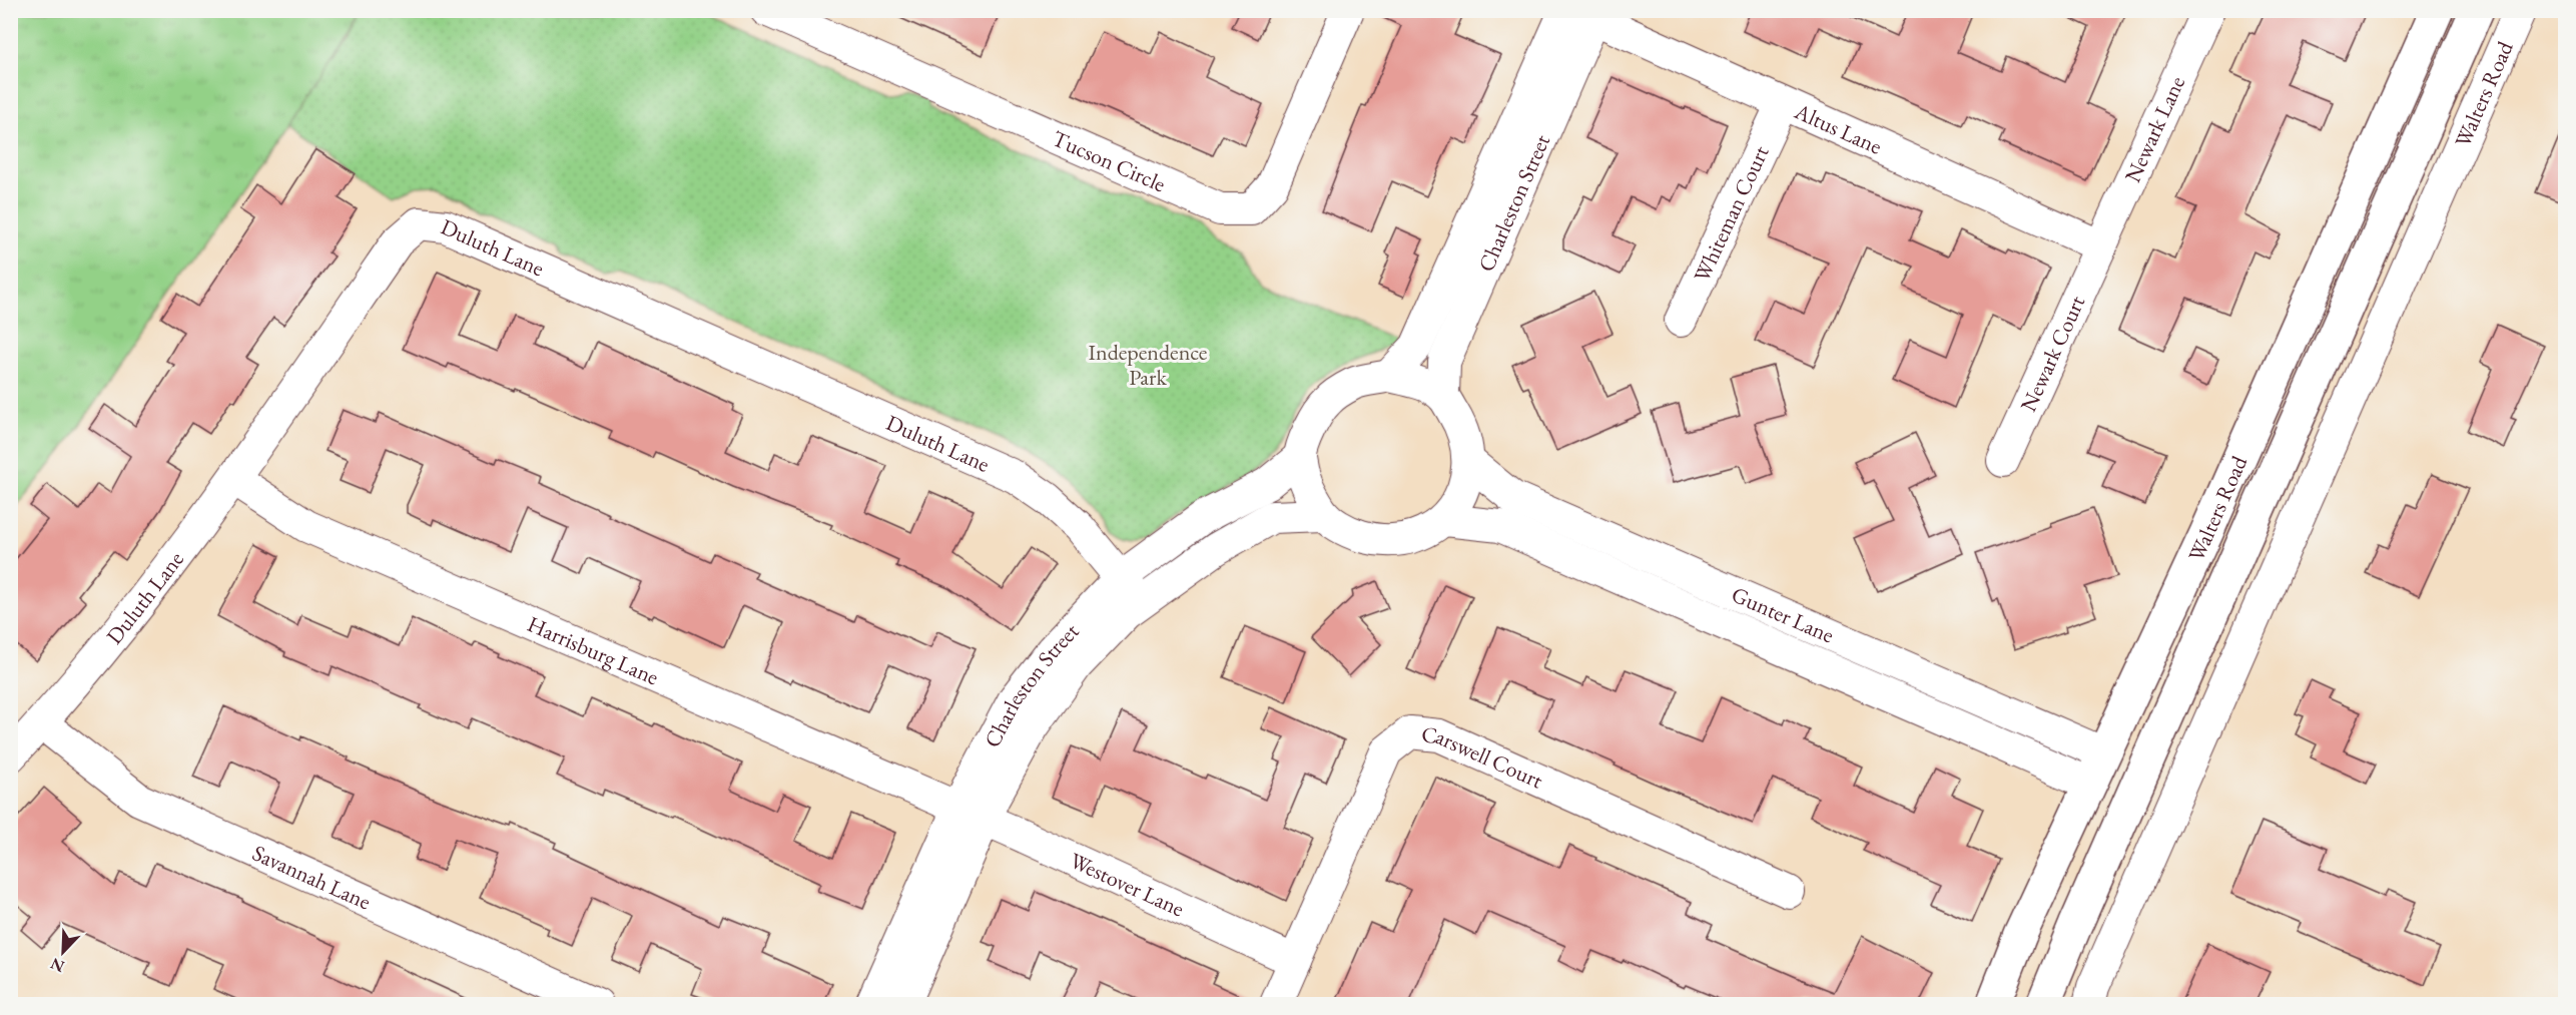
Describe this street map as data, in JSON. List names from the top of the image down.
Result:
{
  "streets": {
    "main road": ["Walters Road"],
    "street": [
      "Newark Lane",
      "Altus Lane",
      "Tucson Circle",
      "Charleston Street",
      "Whiteman Court",
      "Duluth Lane",
      "Newark Court",
      "Gunter Lane",
      "Harrisburg Lane",
      "Carswell Court",
      "Savannah Lane",
      "Westover Lane"
    ]
  },
  "crossings": [
    ["Walters Road", "Gunter Lane"],
    ["Newark Lane", "Altus Lane"],
    ["Newark Lane", "Newark Court"],
    ["Altus Lane", "Charleston Street"],
    ["Altus Lane", "Whiteman Court"],
    ["Altus Lane", "Newark Court"],
    ["Charleston Street", "Duluth Lane"],
    ["Charleston Street", "Gunter Lane"],
    ["Charleston Street", "Harrisburg Lane"],
    ["Charleston Street", "Westover Lane"],
    ["Duluth Lane", "Harrisburg Lane"],
    ["Duluth Lane", "Savannah Lane"],
    ["Harrisburg Lane", "Westover Lane"],
    ["Carswell Court", "Westover Lane"]
  ],
  "parks": ["Independence Park"],
  "north": "bottom left"
}
